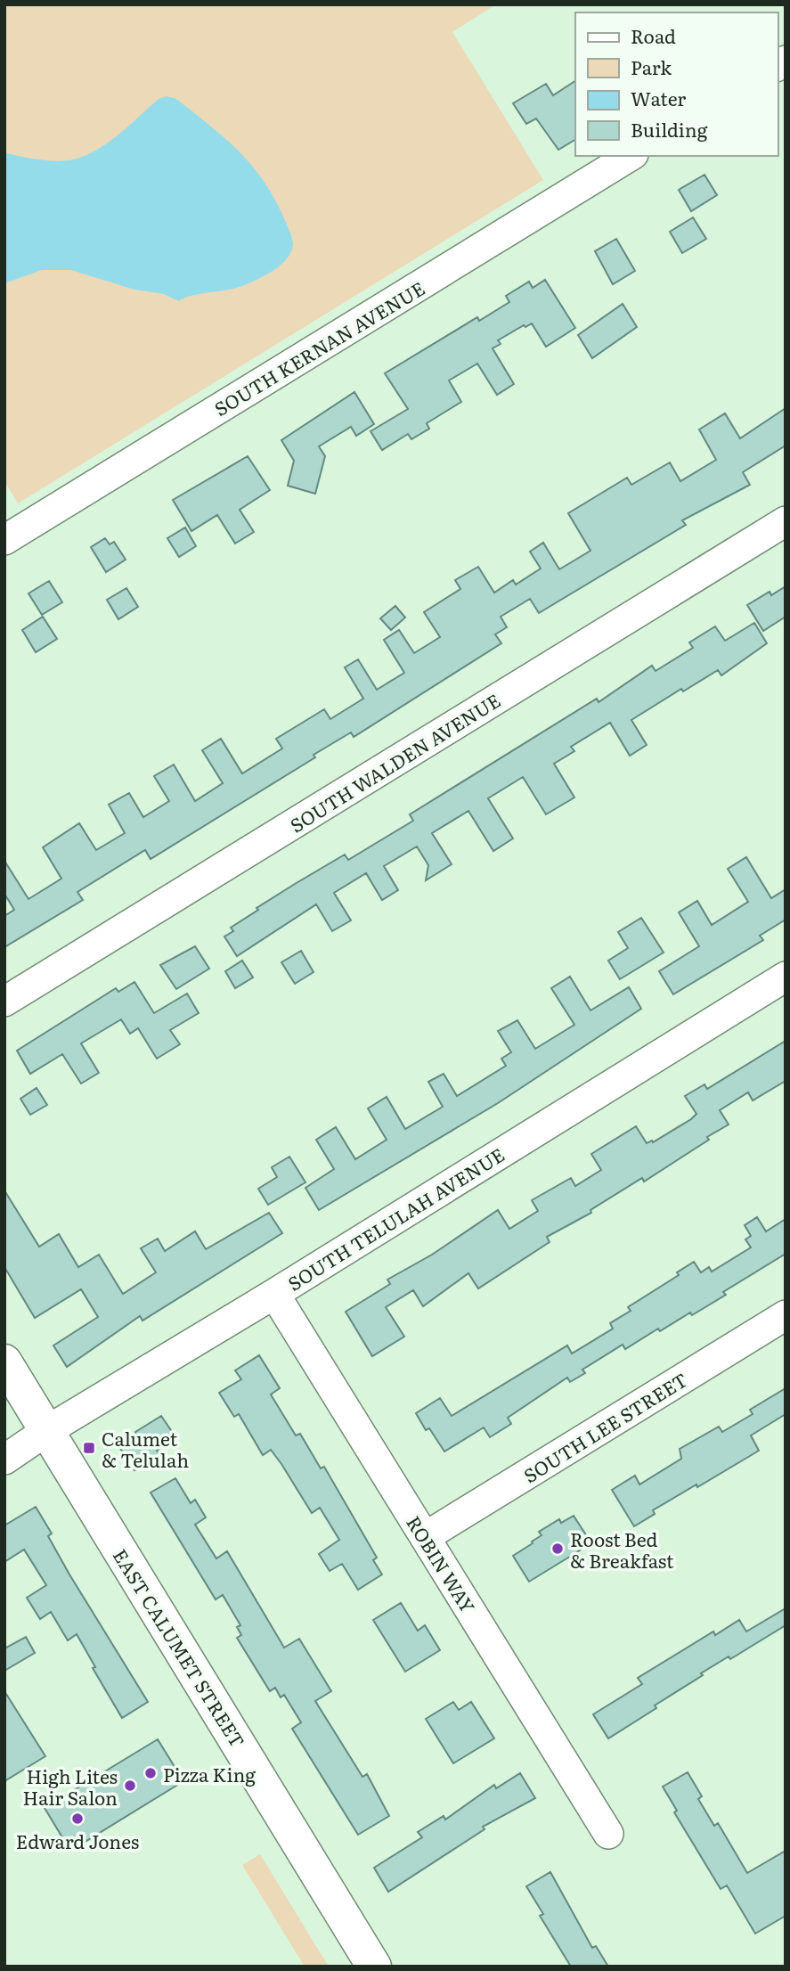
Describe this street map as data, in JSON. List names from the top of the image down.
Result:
{
  "streets": {
    "main road": ["EAST CALUMET STREET"],
    "street": [
      "SOUTH KERNAN AVENUE",
      "SOUTH WALDEN AVENUE",
      "SOUTH TELULAH AVENUE",
      "SOUTH LEE STREET",
      "ROBIN WAY"
    ]
  },
  "crossings": [
    ["SOUTH TELULAH AVENUE", "ROBIN WAY"],
    ["SOUTH TELULAH AVENUE", "EAST CALUMET STREET"],
    ["SOUTH LEE STREET", "ROBIN WAY"]
  ],
  "places": {
    "transit": ["Calumet & Telulah"],
    "other": [
      "Roost Bed & Breakfast",
      "Pizza King",
      "High Lites Hair Salon",
      "Edward Jones"
    ]
  },
  "legend": [
    "Road",
    "Park",
    "Water",
    "Building"
  ]
}
